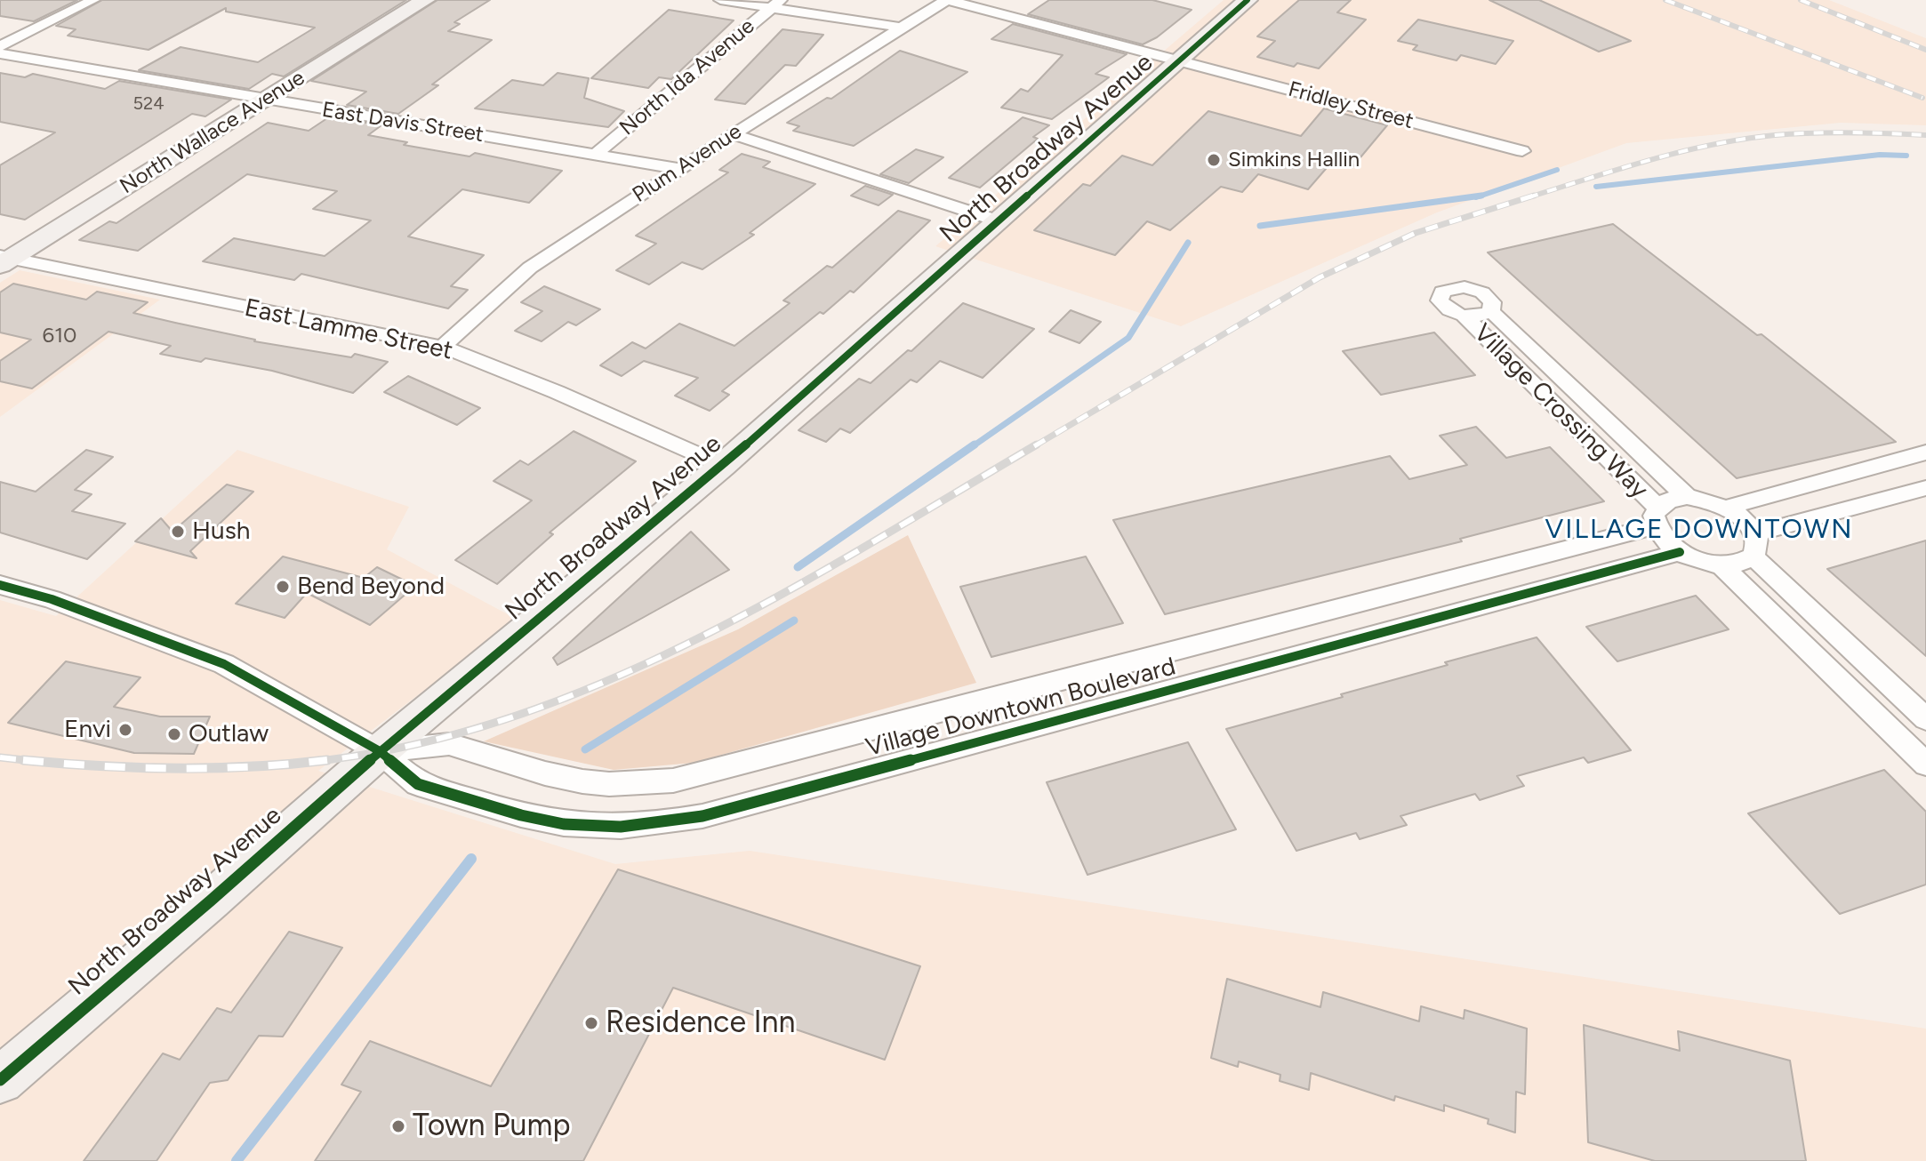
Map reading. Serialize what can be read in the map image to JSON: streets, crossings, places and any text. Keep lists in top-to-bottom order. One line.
{"streets":{"street":["North Ida Avenue","Fridley Street","East Davis Street","North Wallace Avenue","North Broadway Avenue","Plum Avenue","East Lamme Street","Village Crossing Way","Village Downtown Boulevard"]},"crossings":[["North Ida Avenue","East Davis Street"],["Fridley Street","North Broadway Avenue"],["Fridley Street","Plum Avenue"],["East Davis Street","North Wallace Avenue"],["East Davis Street","Plum Avenue"],["North Wallace Avenue","East Lamme Street"],["North Broadway Avenue","East Lamme Street"],["North Broadway Avenue","Village Downtown Boulevard"],["Plum Avenue","East Lamme Street"],["Village Crossing Way","Village Downtown Boulevard"]],"districts":["VILLAGE DOWNTOWN"],"places":["Simkins Hallin","Hush","Bend Beyond","Envi","Outlaw","Residence Inn","Town Pump"],"house_numbers":["524","610"]}
